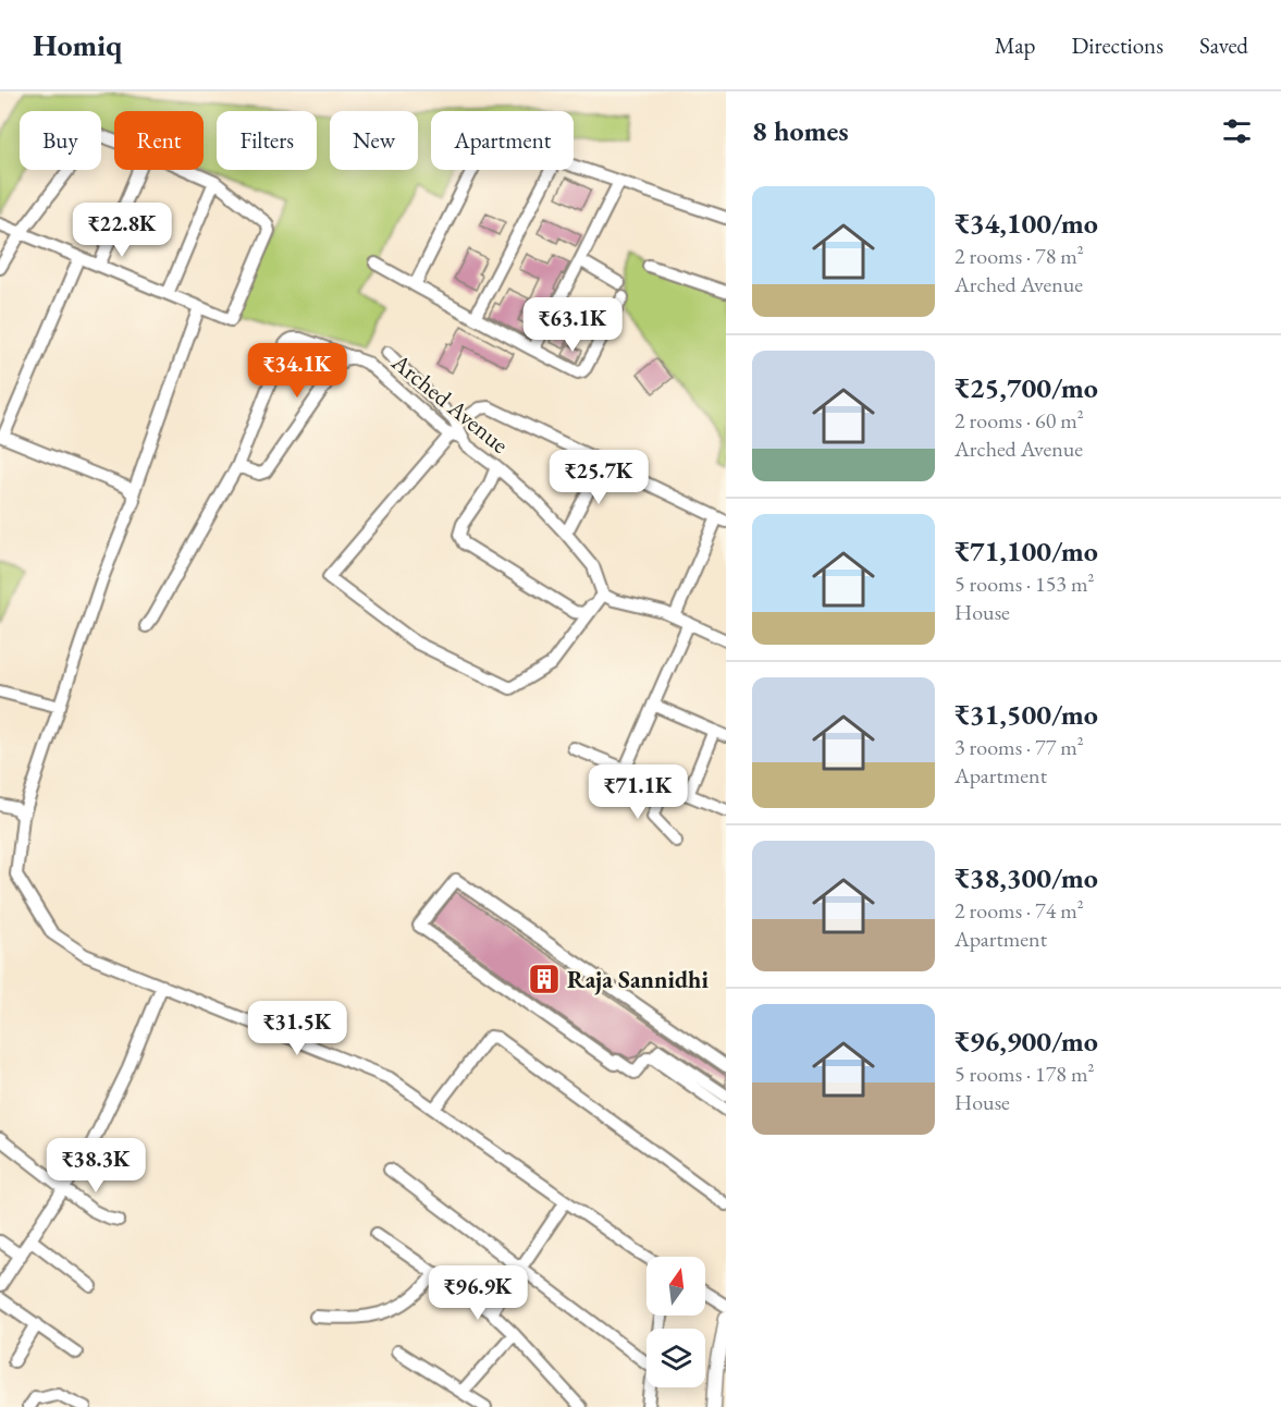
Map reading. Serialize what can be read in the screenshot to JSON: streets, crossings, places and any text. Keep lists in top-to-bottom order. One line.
{"streets":{"street":["Arched Avenue"]},"places":{"building":["Raja Sannidhi"]},"north":"top","page":{"header":"Homiq","nav":["Map","Directions","Saved"],"heading":"8 homes","chip":["Buy","Rent","Filters","New","Apartment"],"list":[{"name":"₹34,100/mo","note":"2 rooms · 78 m² · Arched Avenue"},{"name":"₹25,700/mo","note":"2 rooms · 60 m² · Arched Avenue"},{"name":"₹71,100/mo","note":"5 rooms · 153 m² · House"},{"name":"₹31,500/mo","note":"3 rooms · 77 m² · Apartment"},{"name":"₹38,300/mo","note":"2 rooms · 74 m² · Apartment"},{"name":"₹96,900/mo","note":"5 rooms · 178 m² · House"}],"price":["₹22.8K","₹63.1K","₹34.1K","₹25.7K","₹71.1K","₹31.5K","₹38.3K","₹96.9K"]}}
